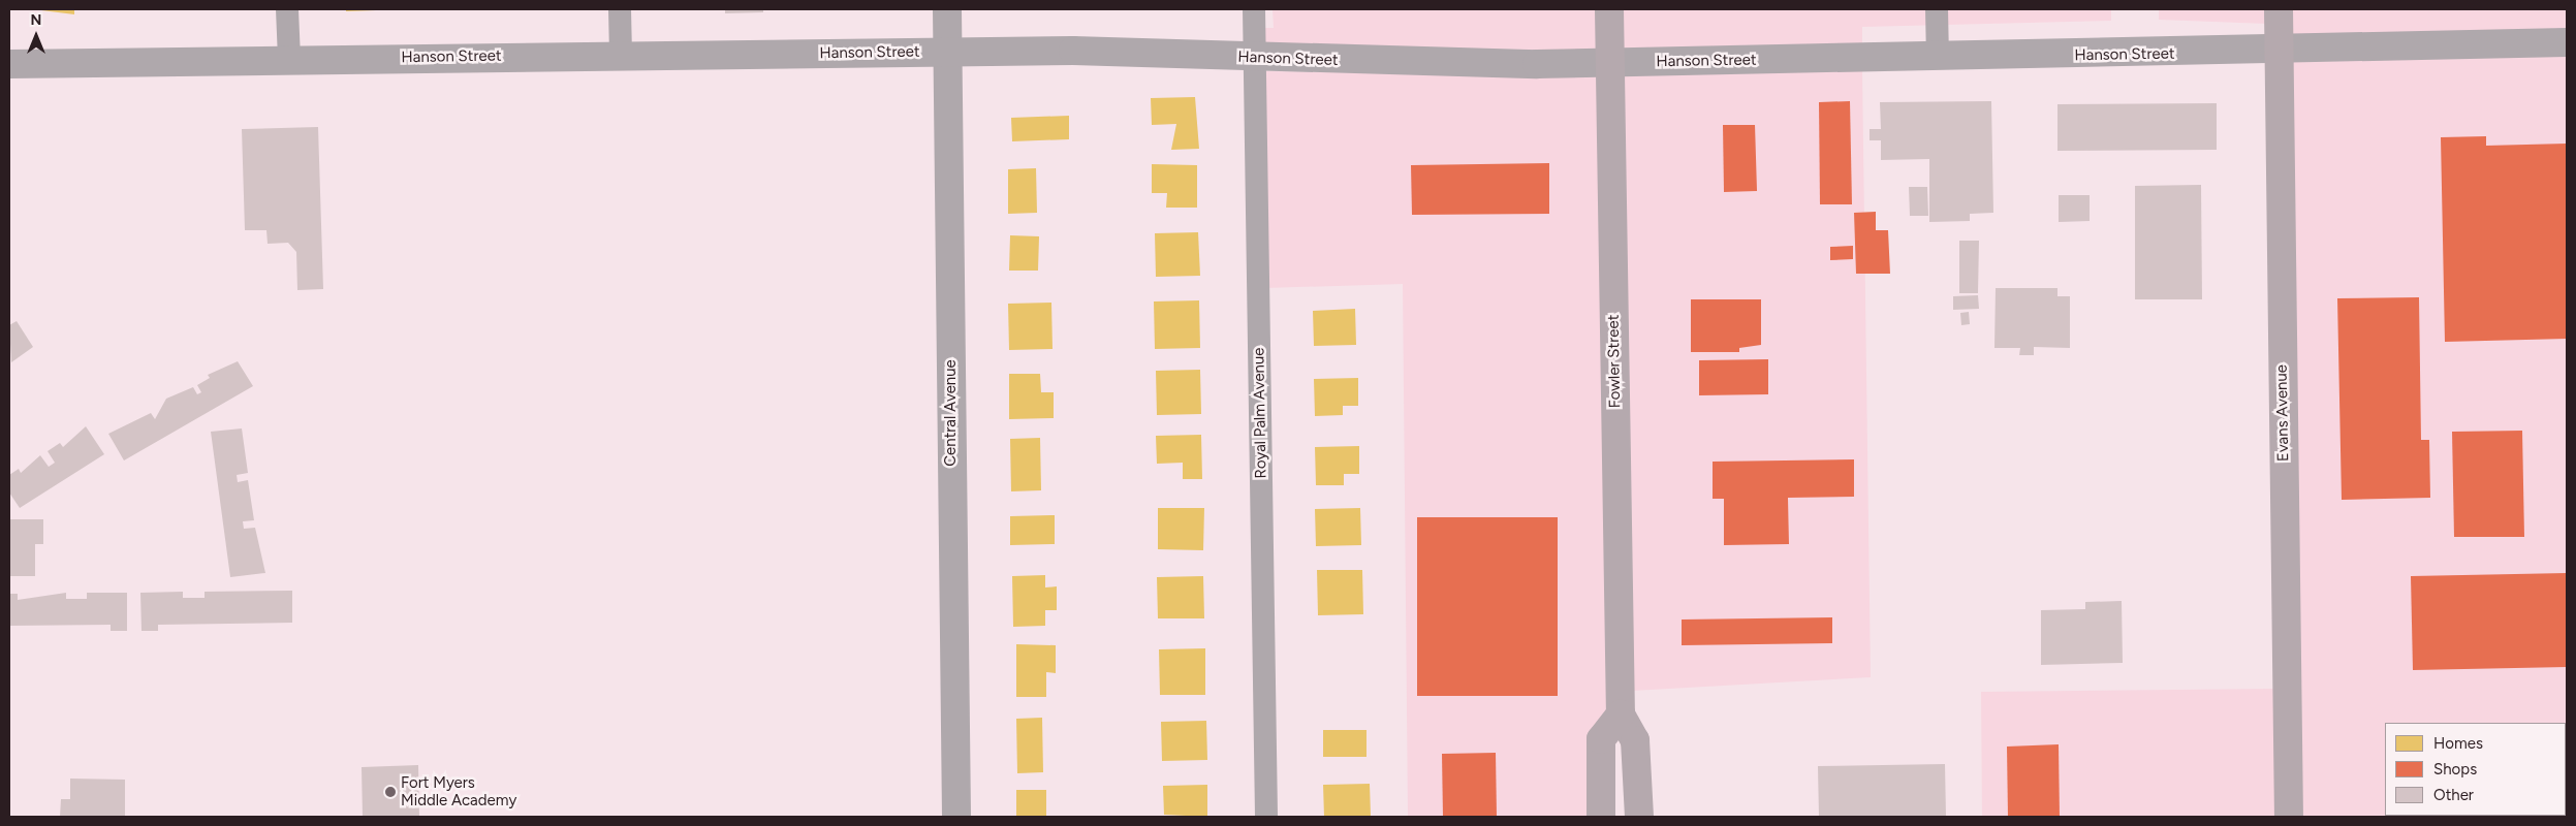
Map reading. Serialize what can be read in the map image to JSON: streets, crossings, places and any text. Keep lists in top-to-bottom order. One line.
{"streets":{"main road":["Fowler Street","Evans Avenue"],"street":["Hanson Street","Central Avenue","Royal Palm Avenue"]},"crossings":[["Hanson Street","Fowler Street"],["Hanson Street","Central Avenue"],["Hanson Street","Royal Palm Avenue"],["Hanson Street","Evans Avenue"]],"places":["Fort Myers Middle Academy"],"legend":["Homes","Shops","Other"],"north":"top"}
